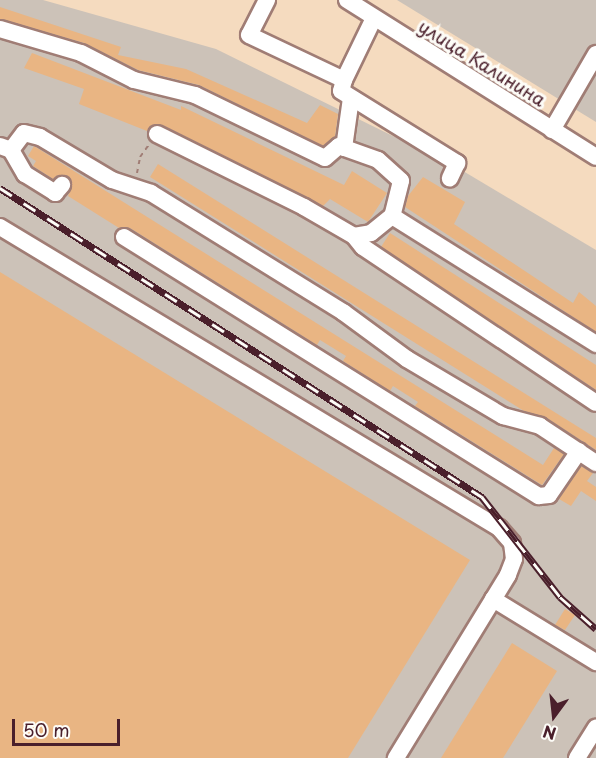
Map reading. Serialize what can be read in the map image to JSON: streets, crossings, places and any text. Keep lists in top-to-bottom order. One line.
{"streets":{"street":["улица Калинина"]},"scale_bar":"50 m","north":"bottom"}
